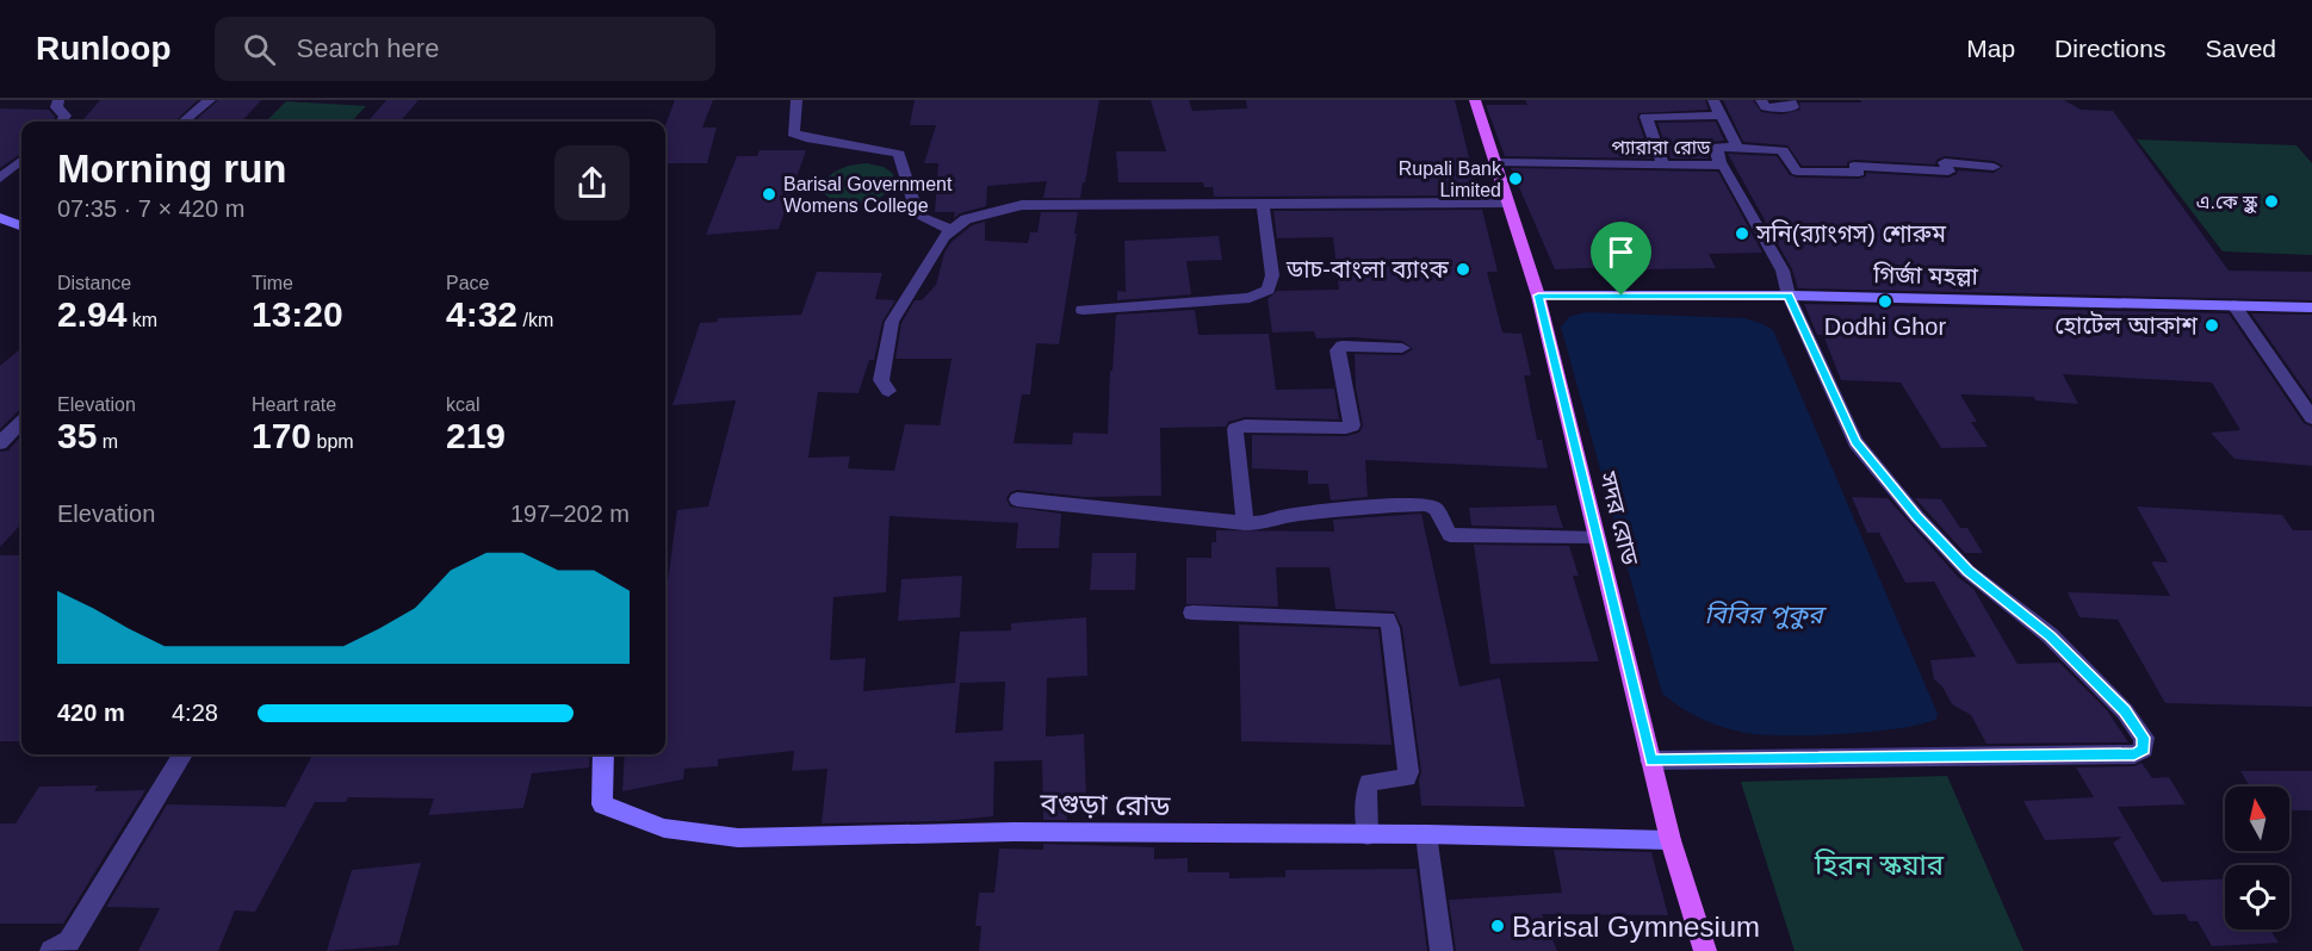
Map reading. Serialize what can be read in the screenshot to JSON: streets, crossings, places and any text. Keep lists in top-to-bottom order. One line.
{"streets":{"main road":["গির্জা মহল্লা","সদর রোড","বগুড়া রোড"],"street":["প্যারারা রোড"]},"crossings":[["প্যারারা রোড","গির্জা মহল্লা"],["প্যারারা রোড","সদর রোড"],["গির্জা মহল্লা","সদর রোড"],["সদর রোড","বগুড়া রোড"]],"water":["বিবির পুকুর"],"parks":["হিরন স্কয়ার"],"places":["Rupali Bank Limited","Barisal Government Womens College","এ.কে স্কুল","সনি(র‌্যাংগস) শোরুম","ডাচ-বাংলা ব্যাংক","Dodhi Ghor","হোটেল আকাশ","Barisal Gymnesium"],"north":"top","page":{"header":"Runloop","search":"Search here","nav":["Map","Directions","Saved"],"heading":["Morning run","07:35 · 7 × 420 m"],"stats":[["Distance","2.94 km"],["Time","13:20"],["Pace","4:32 /km"],["Elevation","35 m"],["Heart rate","170 bpm"],["kcal","219"]],"chart":["Elevation","197–202 m"],"list":[{"name":"420 m","note":"4:28"}]}}
